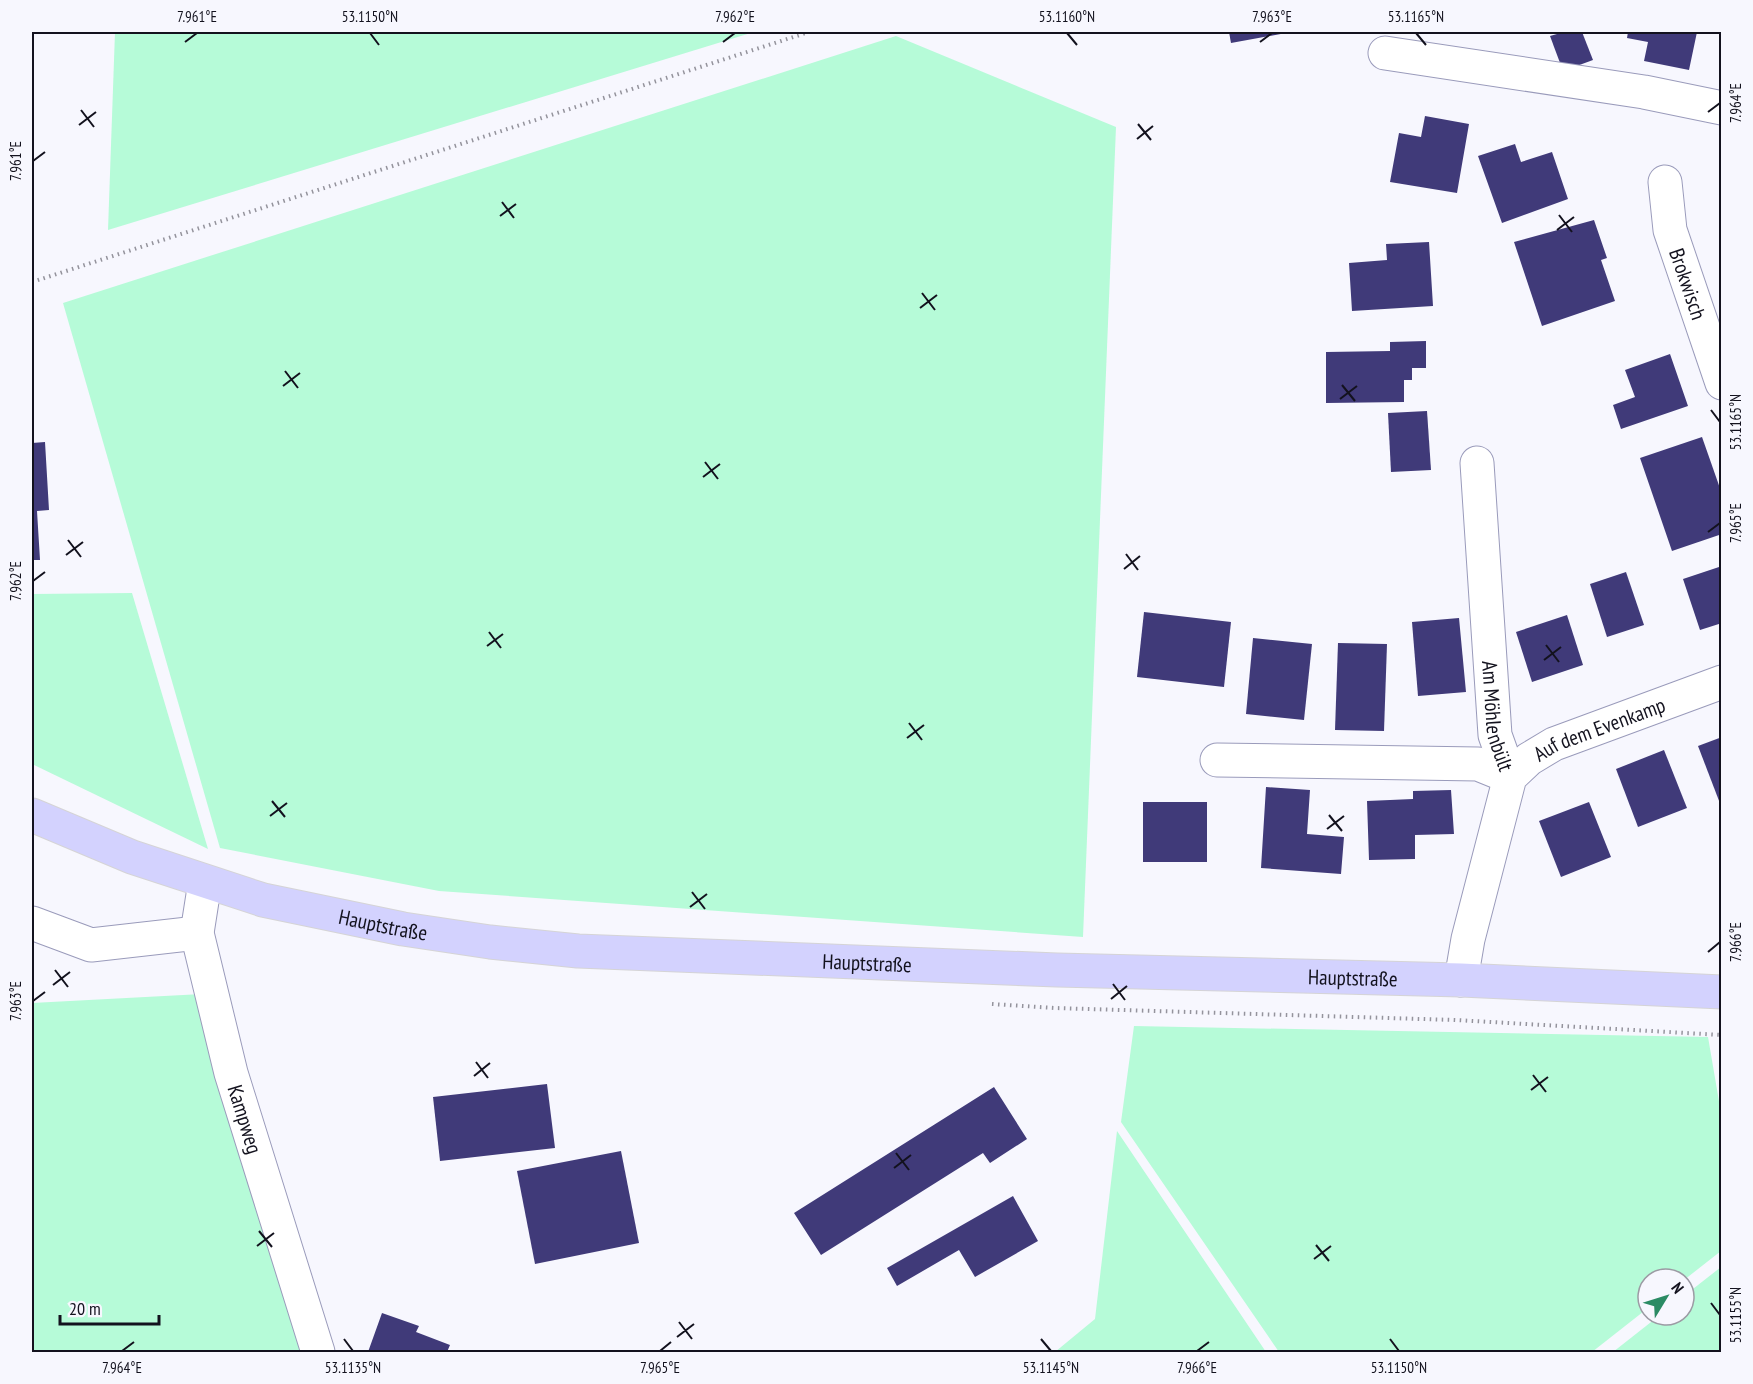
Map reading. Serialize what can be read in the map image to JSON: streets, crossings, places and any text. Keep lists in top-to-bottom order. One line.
{"streets":{"main road":["Hauptstraße"],"street":["Brokwisch","Am Möhlenbült","Auf dem Evenkamp","Kampweg"]},"crossings":[["Am Möhlenbült","Auf dem Evenkamp"],["Auf dem Evenkamp","Hauptstraße"],["Hauptstraße","Kampweg"]],"scale_bar":"20 m","north":"top right","coordinates":["7.961°E","53.1150°N","7.962°E","53.1160°N","7.963°E","53.1165°N","7.964°E","7.965°E","7.966°E","53.1155°N","53.1135°N","53.1145°N"]}
